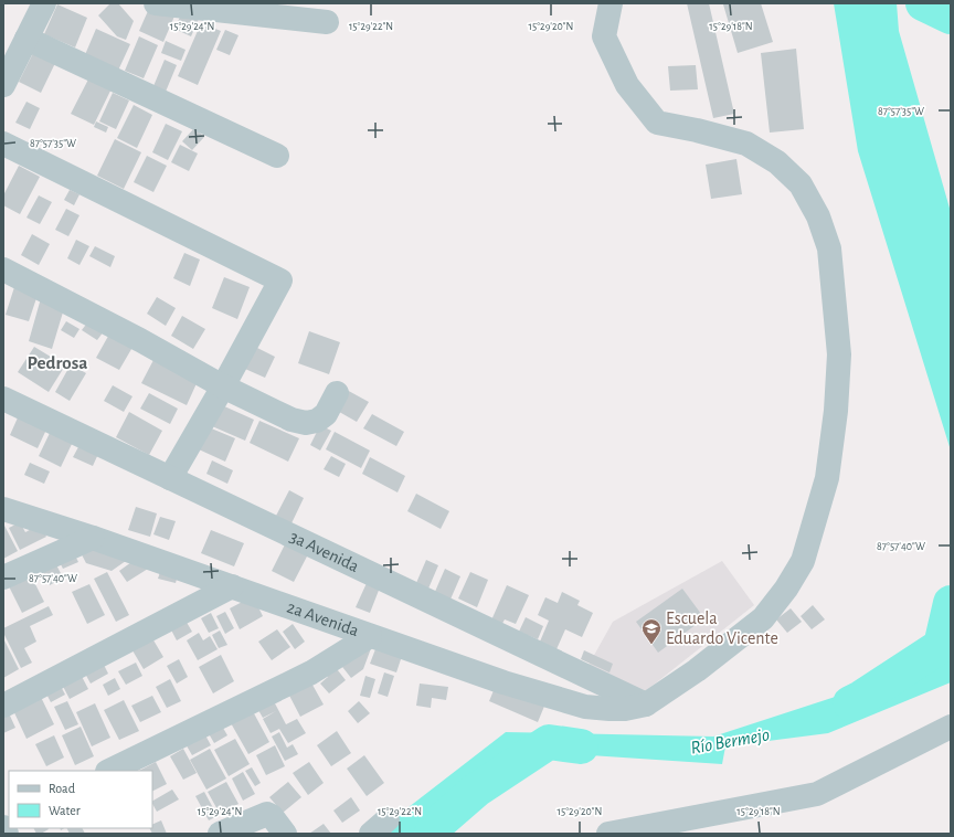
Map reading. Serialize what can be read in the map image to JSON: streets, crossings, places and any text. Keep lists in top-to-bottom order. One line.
{"streets":{"street":["3a Avenida","2a Avenida"]},"crossings":[["3a Avenida","2a Avenida"]],"districts":["Pedrosa"],"water":["Río Bermejo"],"places":{"school or university":["Escuela Eduardo Vicente"]},"legend":["Road","Water"],"coordinates":["15°29'24\"N","15°29'22\"N","15°29'20\"N","15°29'18\"N","87°57'35\"W","87°57'40\"W"]}
